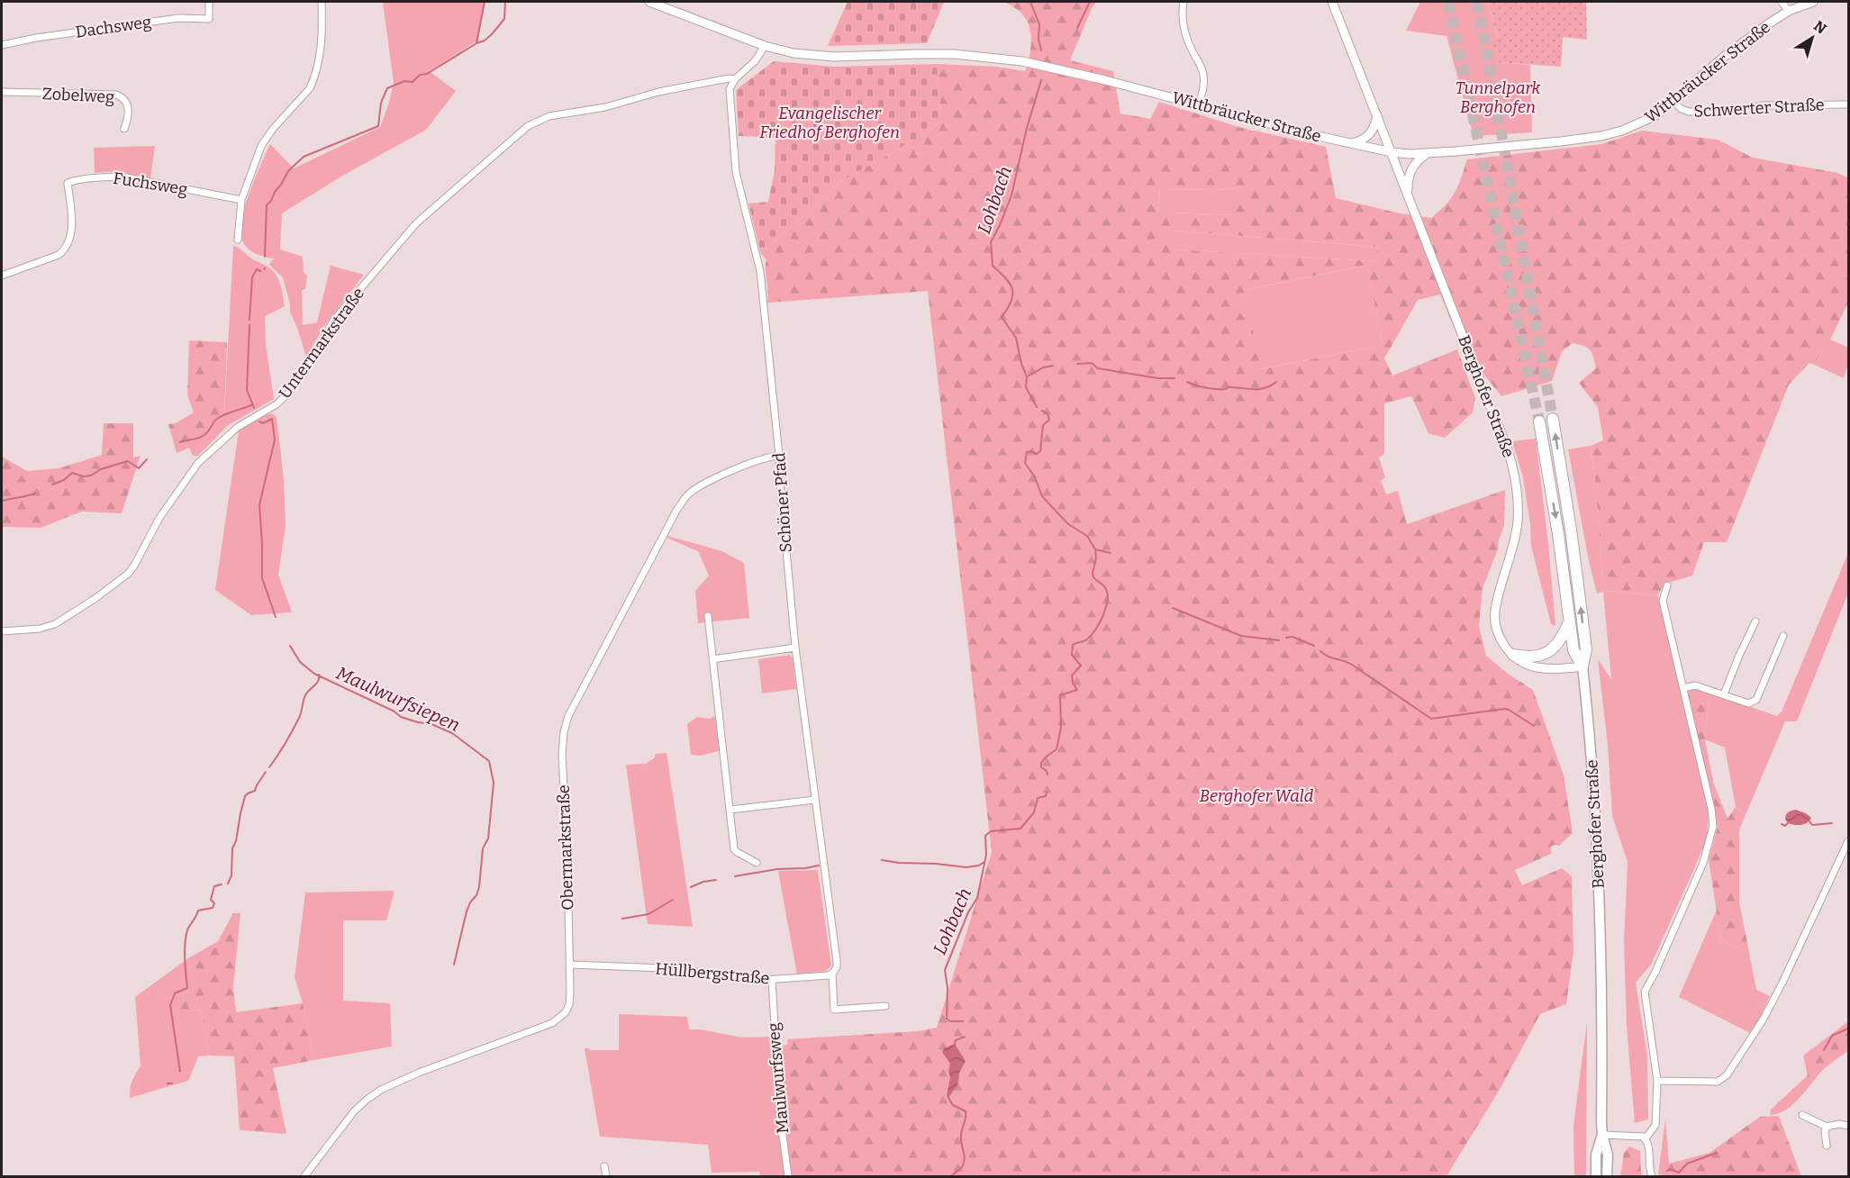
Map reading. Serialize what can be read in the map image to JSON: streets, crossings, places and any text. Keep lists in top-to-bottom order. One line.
{"streets":{"main road":["Wittbräucker Straße","Berghofer Straße"],"street":["Dachsweg","Zobelweg","Schwerter Straße","Fuchsweg","Untermarkstraße","Schöner Pfad","Obermarkstraße","Hüllbergstraße","Maulwurfsweg"]},"crossings":[["Wittbräucker Straße","Schwerter Straße"],["Wittbräucker Straße","Berghofer Straße"],["Untermarkstraße","Schöner Pfad"],["Schöner Pfad","Obermarkstraße"],["Schöner Pfad","Hüllbergstraße"],["Obermarkstraße","Hüllbergstraße"],["Hüllbergstraße","Maulwurfsweg"]],"water":["Lohbach","Maulwurfsiepen"],"parks":["Tunnelpark Berghofen","Evangelischer Friedhof Berghofen","Berghofer Wald"],"north":"top right"}
